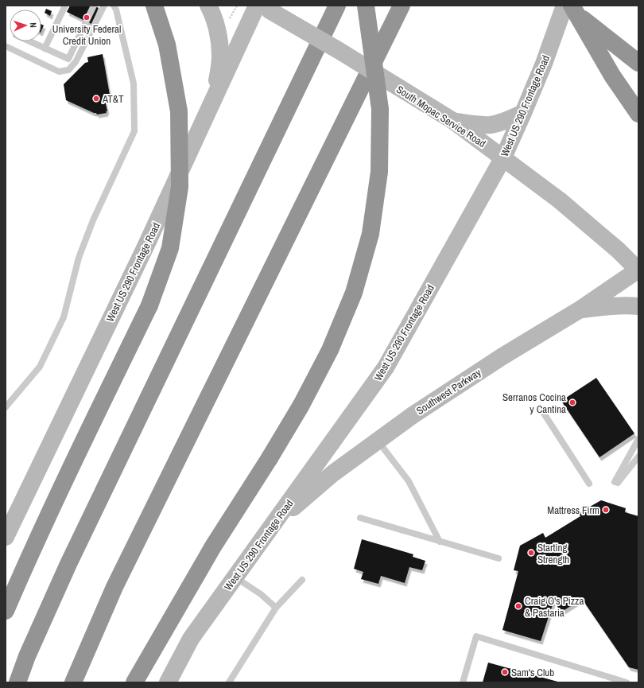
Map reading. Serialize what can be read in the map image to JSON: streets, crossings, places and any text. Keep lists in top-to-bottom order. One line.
{"streets":{"main road":["West US 290 Frontage Road","South Mopac Service Road","Southwest Parkway"]},"crossings":[["West US 290 Frontage Road","South Mopac Service Road"],["West US 290 Frontage Road","Southwest Parkway"],["South Mopac Service Road","Southwest Parkway"]],"places":["University Federal Credit Union","AT&T","Serranos Cocina y Cantina","Mattress Firm","Starting Strength","Craig O's Pizza & Pastaria","Sam's Club"],"north":"right"}
